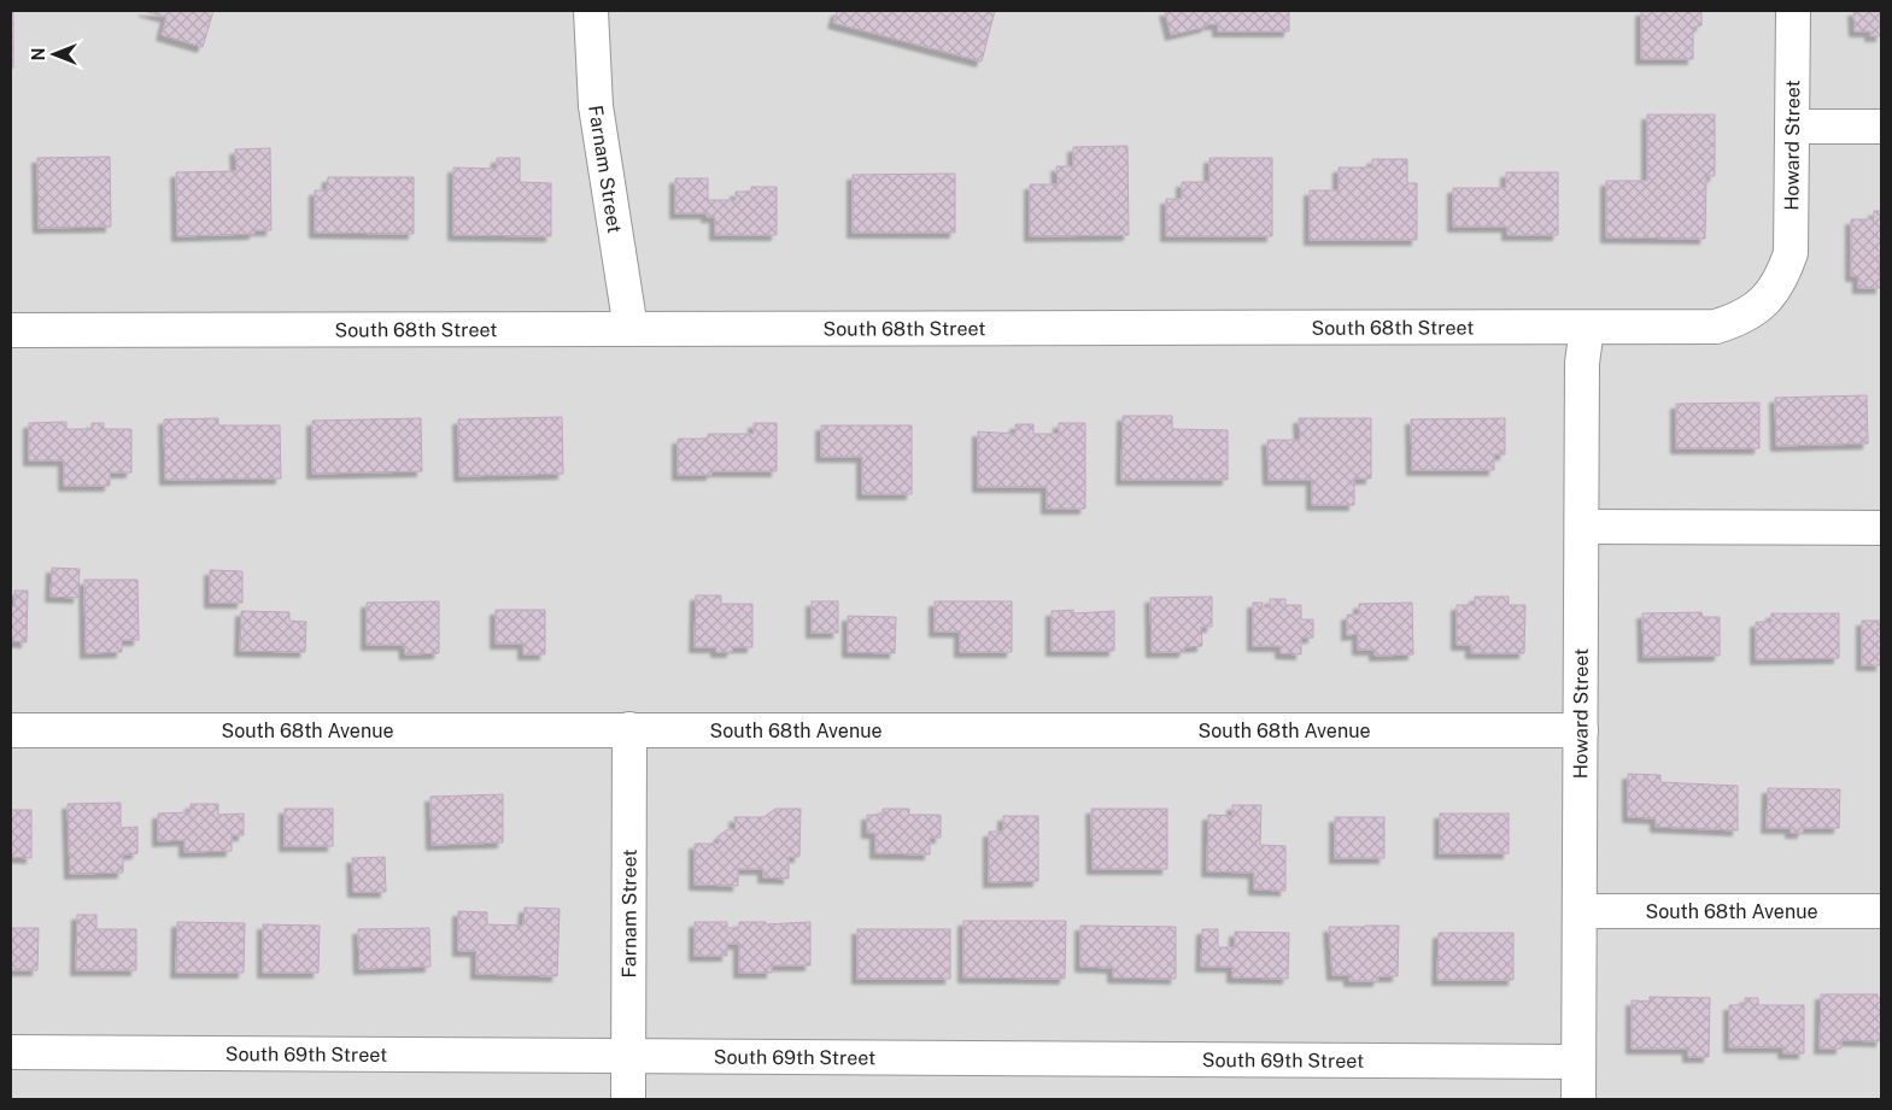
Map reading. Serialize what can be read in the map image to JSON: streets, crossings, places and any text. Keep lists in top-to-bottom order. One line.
{"streets":{"street":["Howard Street","Farnam Street","South 68th Street","South 68th Avenue","South 69th Street"]},"crossings":[["Howard Street","South 68th Street"],["Howard Street","South 68th Avenue"],["Howard Street","South 69th Street"],["Farnam Street","South 68th Street"],["Farnam Street","South 68th Avenue"],["Farnam Street","South 69th Street"]],"north":"left"}
